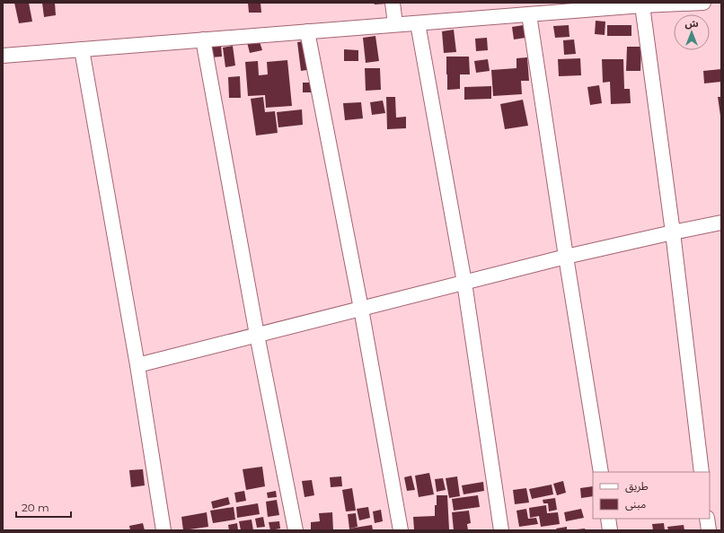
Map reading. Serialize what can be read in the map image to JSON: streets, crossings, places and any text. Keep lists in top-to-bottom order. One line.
{"legend":["طريق","مبنى"],"scale_bar":"20 m","north":"top"}
